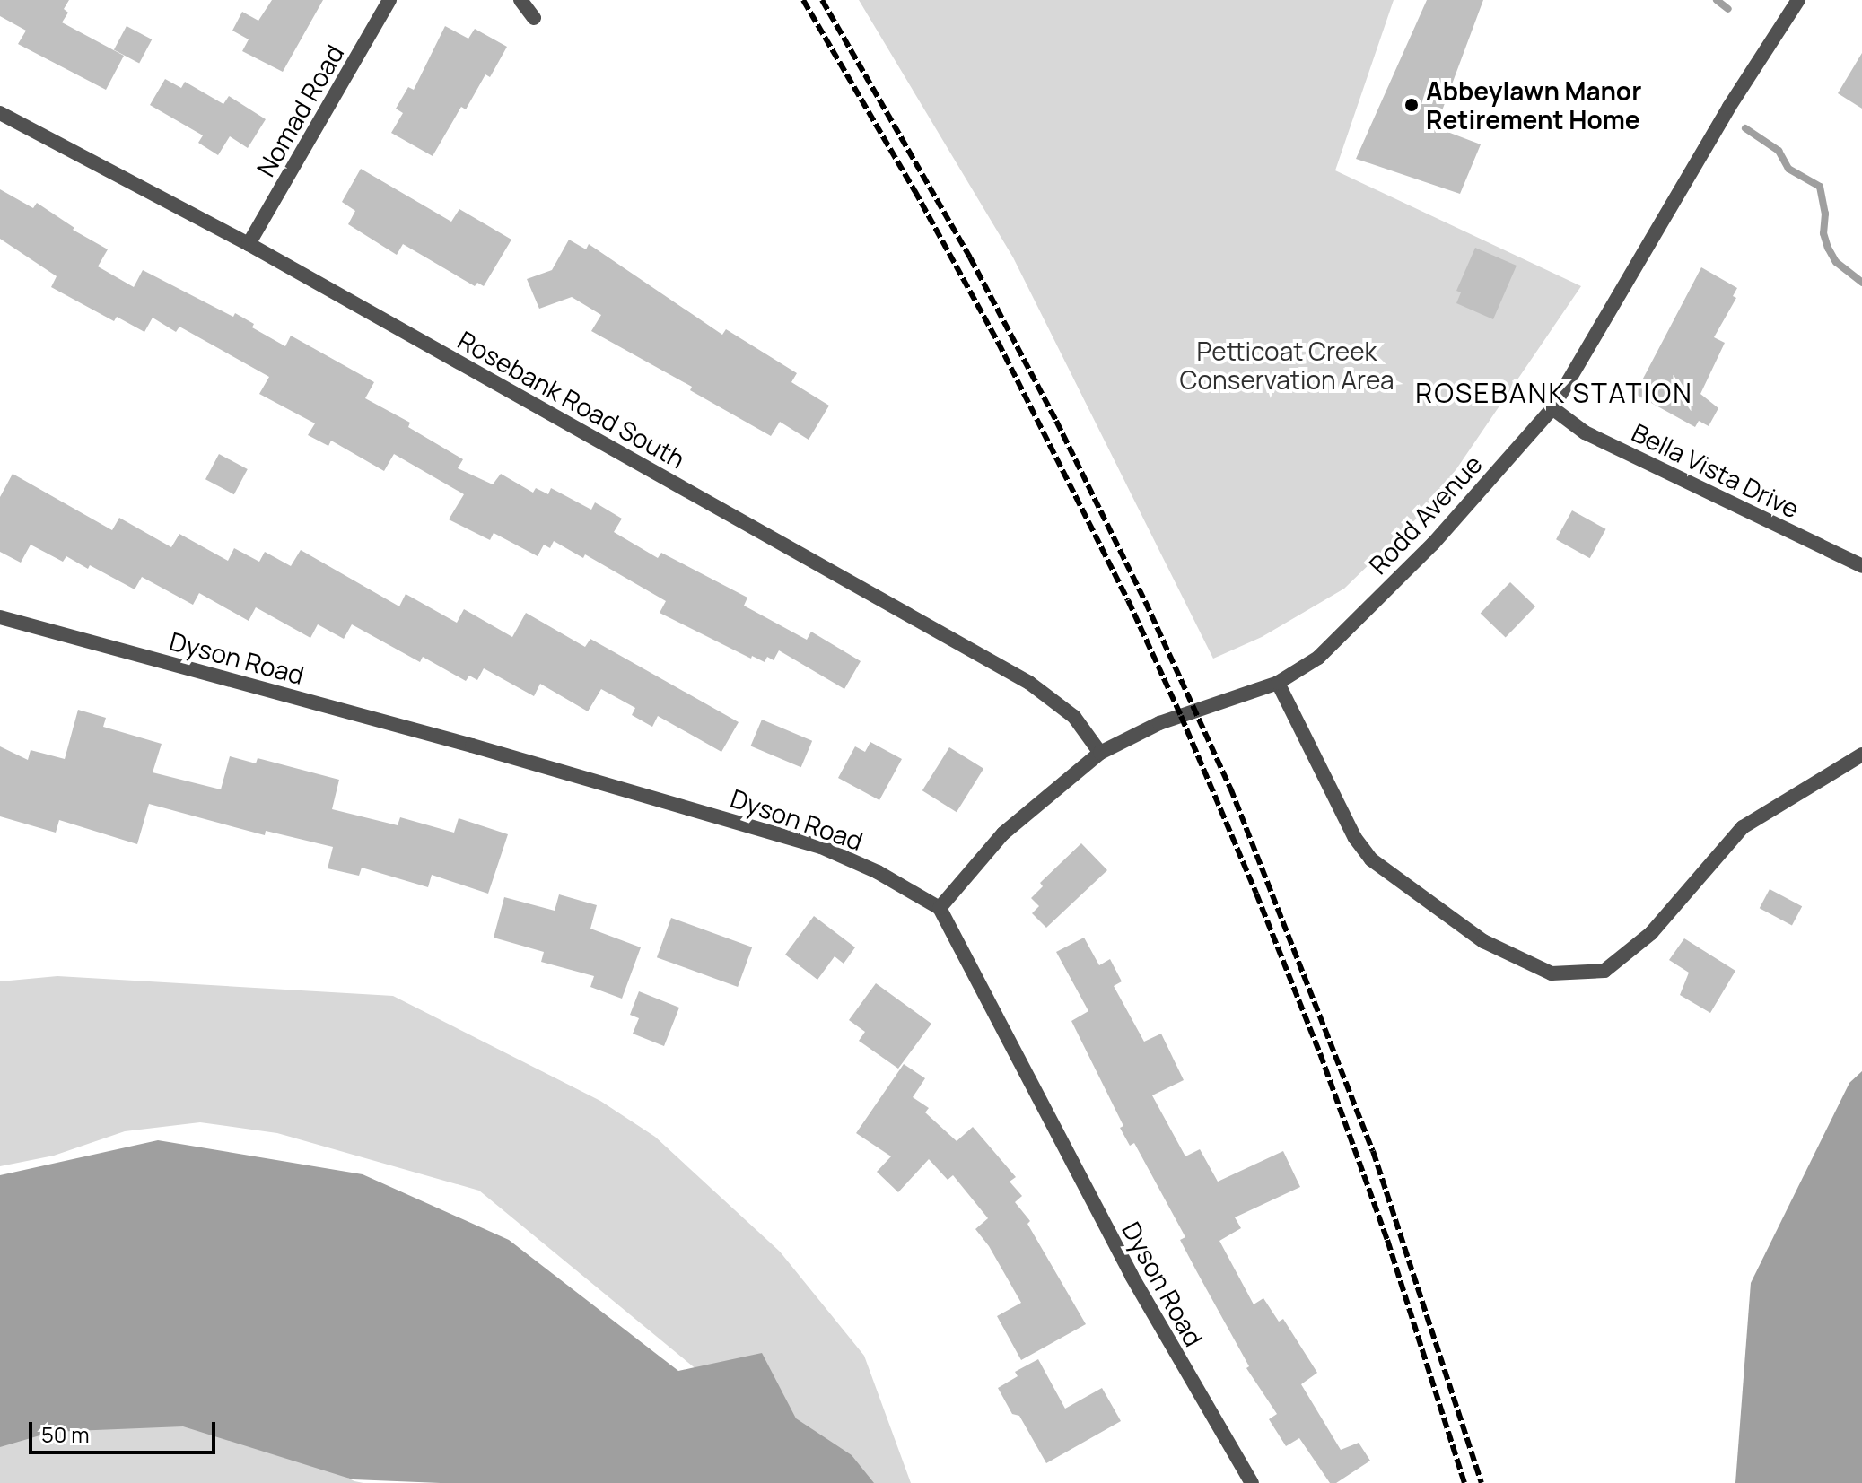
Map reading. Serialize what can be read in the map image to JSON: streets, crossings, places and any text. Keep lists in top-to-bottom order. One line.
{"streets":{"street":["Nomad Road","Rosebank Road South","Bella Vista Drive","Rodd Avenue","Dyson Road"]},"crossings":[["Nomad Road","Rosebank Road South"],["Rosebank Road South","Rodd Avenue"],["Bella Vista Drive","Rodd Avenue"],["Rodd Avenue","Dyson Road"]],"districts":["ROSEBANK STATION"],"parks":["Petticoat Creek Conservation Area"],"places":["Abbeylawn Manor Retirement Home"],"scale_bar":"50 m"}
